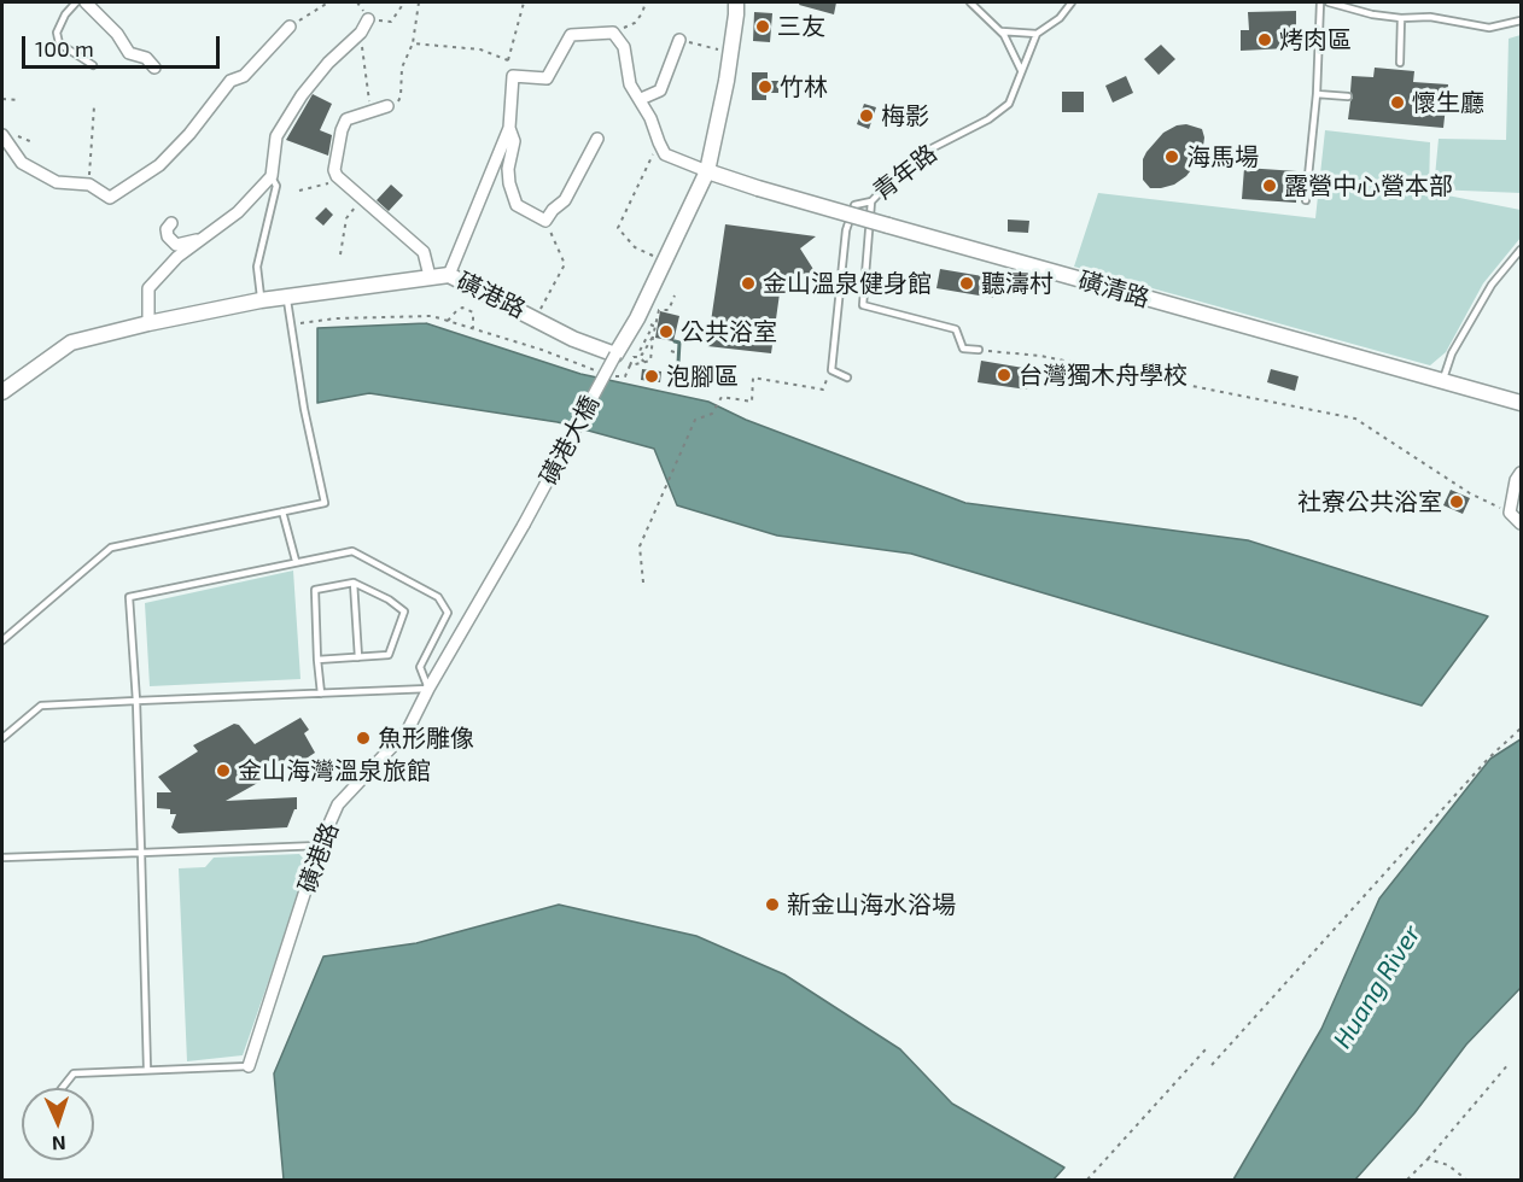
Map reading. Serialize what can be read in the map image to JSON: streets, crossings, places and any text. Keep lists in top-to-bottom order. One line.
{"streets":{"street":["磺清路","磺港路","磺港大橋"],"lane":["青年路"]},"crossings":[["磺港路","磺港大橋"]],"water":["Huang River"],"places":["三友","烤肉區","竹林","懷生廳","梅影","海馬場","露營中心營本部","金山溫泉健身館","聽濤村","公共浴室","台灣獨木舟學校","泡腳區","社寮公共浴室","魚形雕像","金山海灣溫泉旅館","新金山海水浴場"],"scale_bar":"100 m","north":"bottom"}
